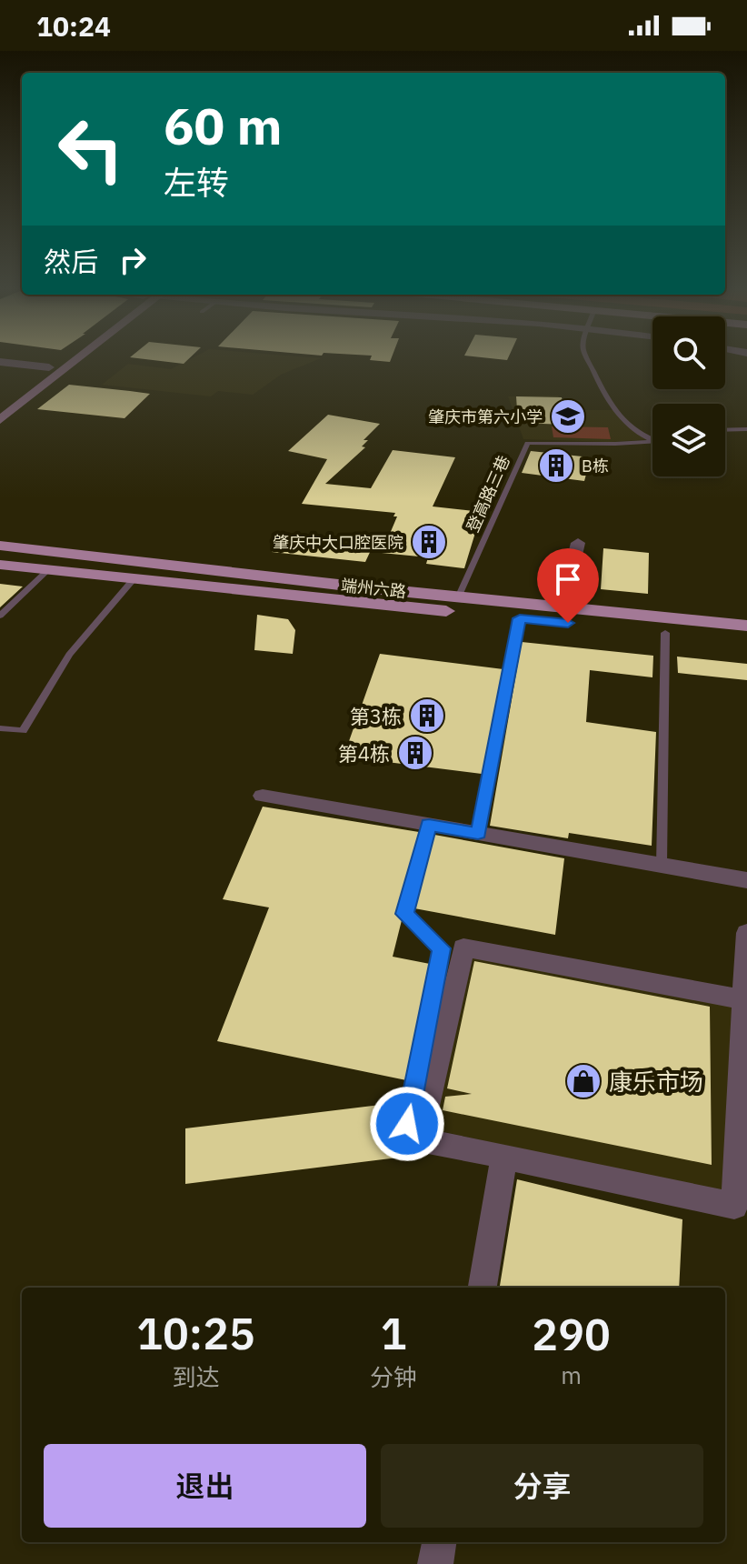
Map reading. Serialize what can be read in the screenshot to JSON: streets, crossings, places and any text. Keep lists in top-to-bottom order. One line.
{"streets":{"main road":["端州六路"],"lane":["登高路三巷"]},"crossings":[["登高路三巷","端州六路"]],"places":{"school or university":["肇庆市第六小学"],"building":["B栋","肇庆中大口腔医院","第3栋","第4栋"],"shop":["康乐市场"]},"page":{"status":"10:24","turn":["60 m","左转"],"then":"然后","eta":["10:25","到达","1","分钟","290","m"],"buttons":["退出","分享"]}}
